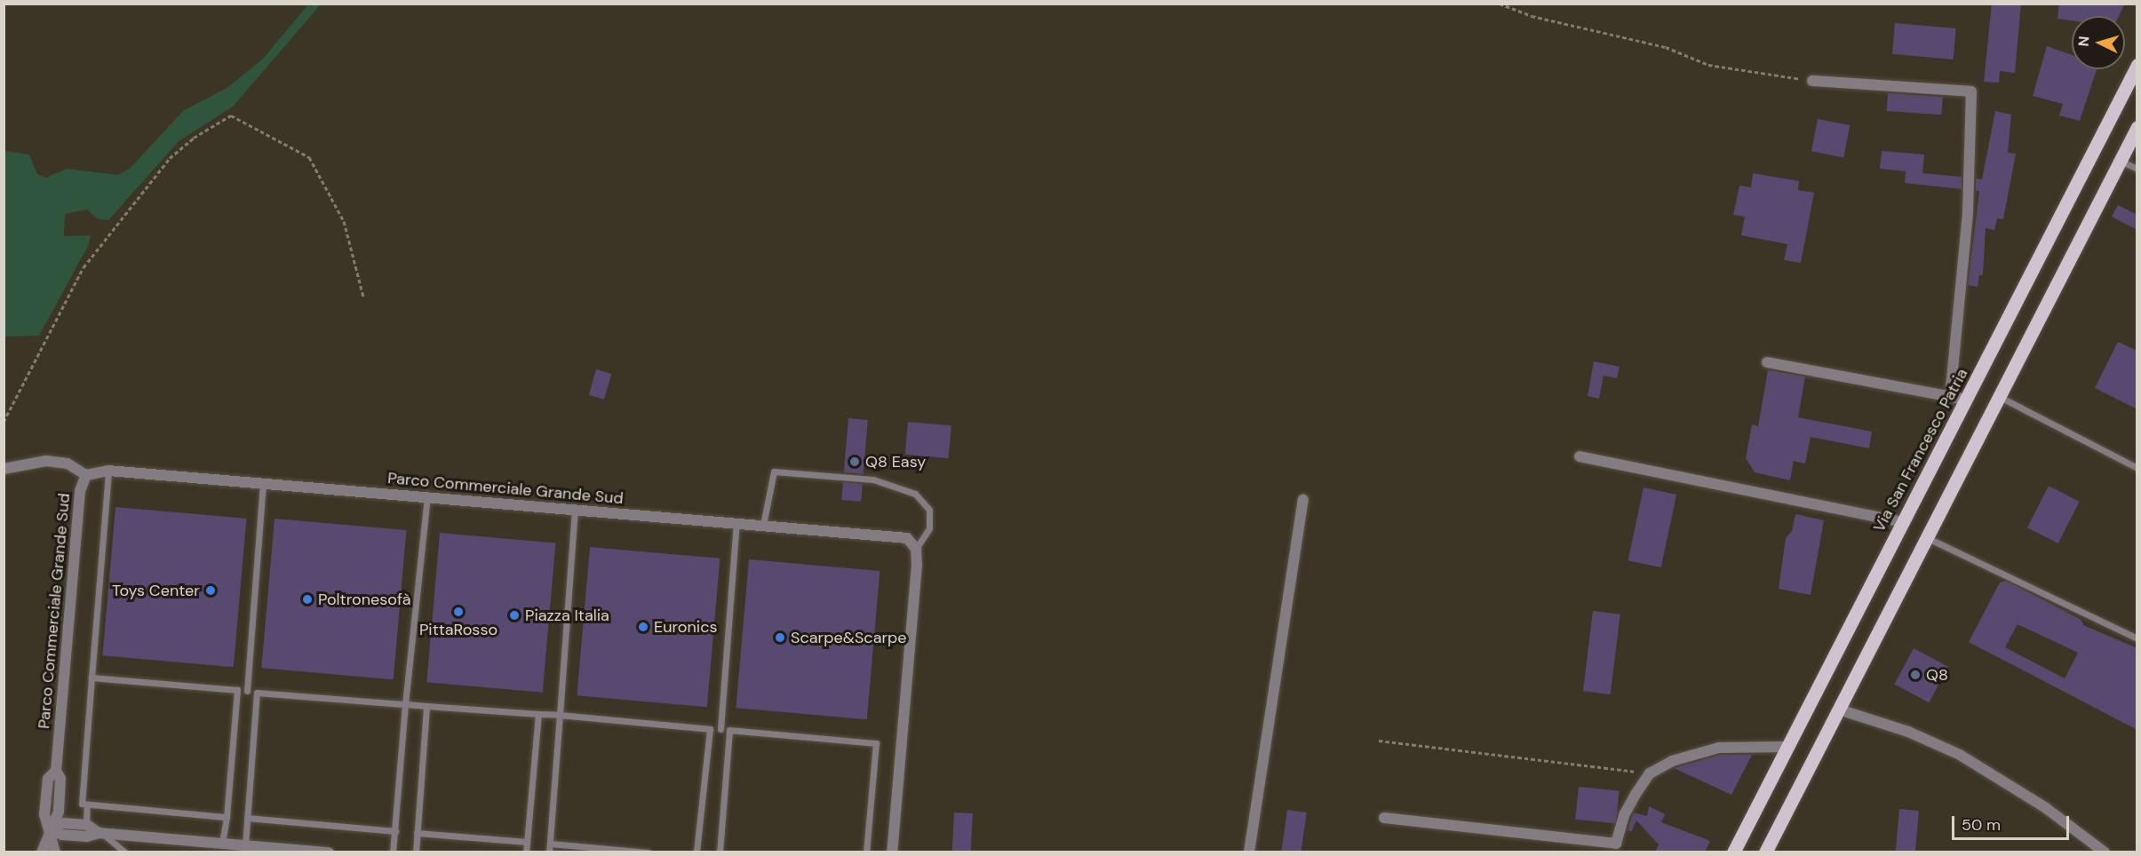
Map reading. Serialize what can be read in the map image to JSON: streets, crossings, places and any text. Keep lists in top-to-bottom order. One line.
{"streets":{"main road":["Via San Francesco Patria"],"street":["Parco Commerciale Grande Sud"]},"places":["Q8 Easy","Toys Center","Poltronesofà","PittaRosso","Piazza Italia","Euronics","Scarpe&Scarpe","Q8"],"scale_bar":"50 m","north":"left"}
